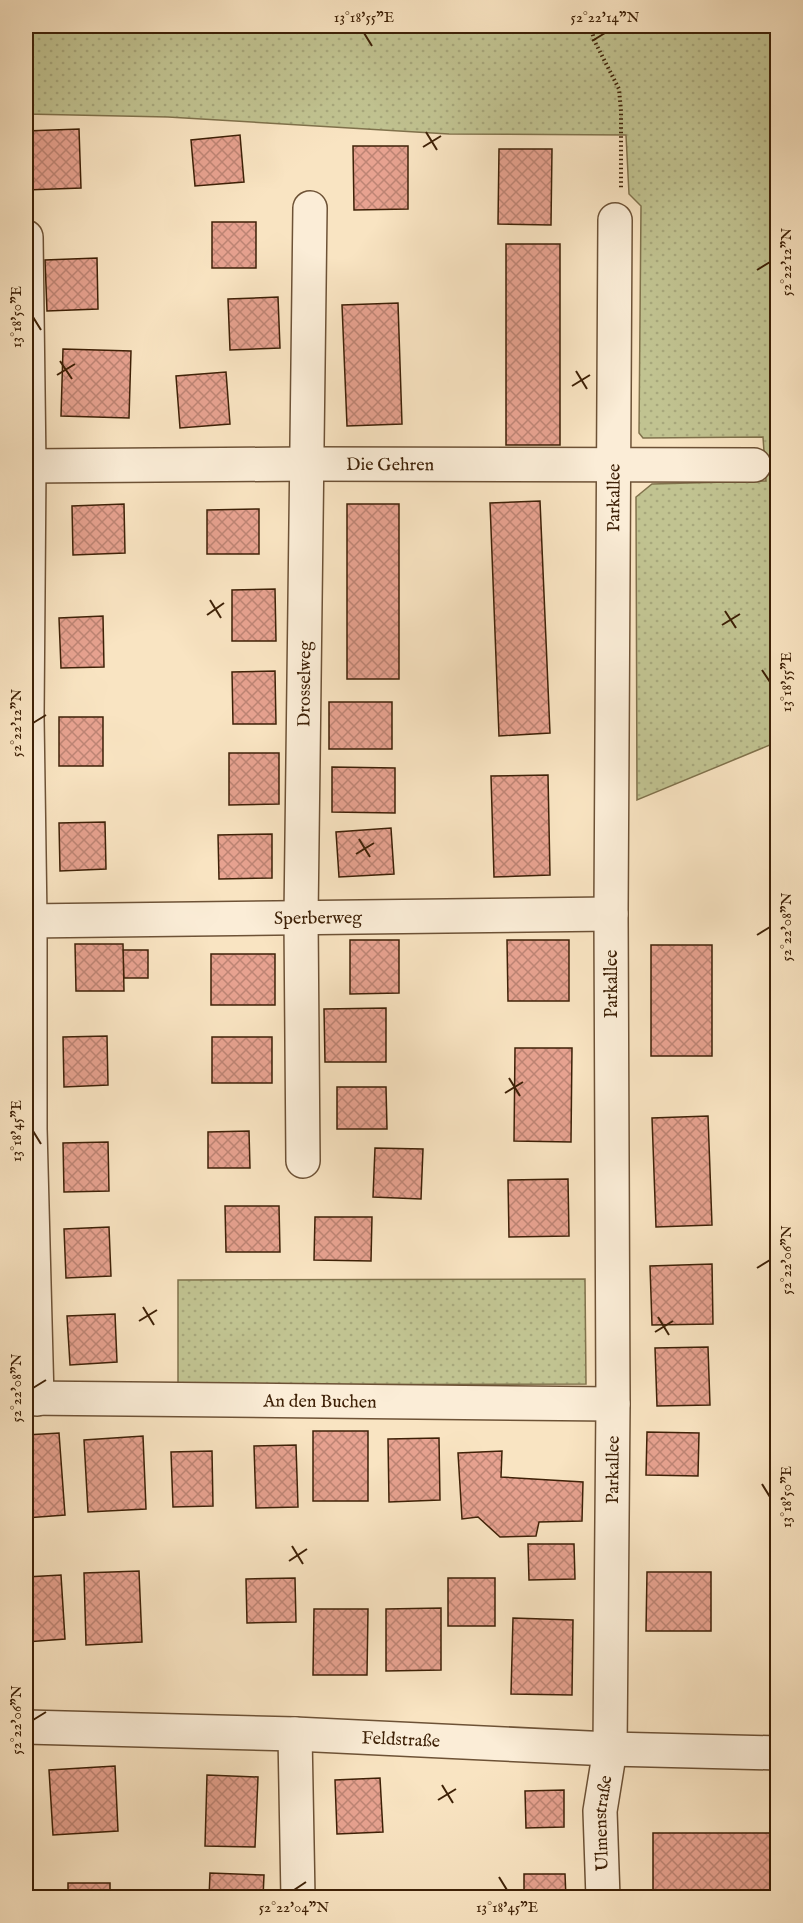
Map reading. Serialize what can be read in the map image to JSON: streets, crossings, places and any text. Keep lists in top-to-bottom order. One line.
{"streets":{"street":["Die Gehren","Parkallee","Drosselweg","Sperberweg","An den Buchen","Feldstraße","Ulmenstraße"]},"crossings":[["Die Gehren","Parkallee"],["Die Gehren","Drosselweg"],["Parkallee","Sperberweg"],["Parkallee","An den Buchen"],["Parkallee","Feldstraße"],["Parkallee","Ulmenstraße"],["Drosselweg","Sperberweg"],["Feldstraße","Ulmenstraße"]],"coordinates":["13°18'55\"E","52°22'14\"N","52°22'12\"N","13°18'50\"E","52°22'08\"N","13°18'45\"E","52°22'06\"N","52°22'04\"N"]}
